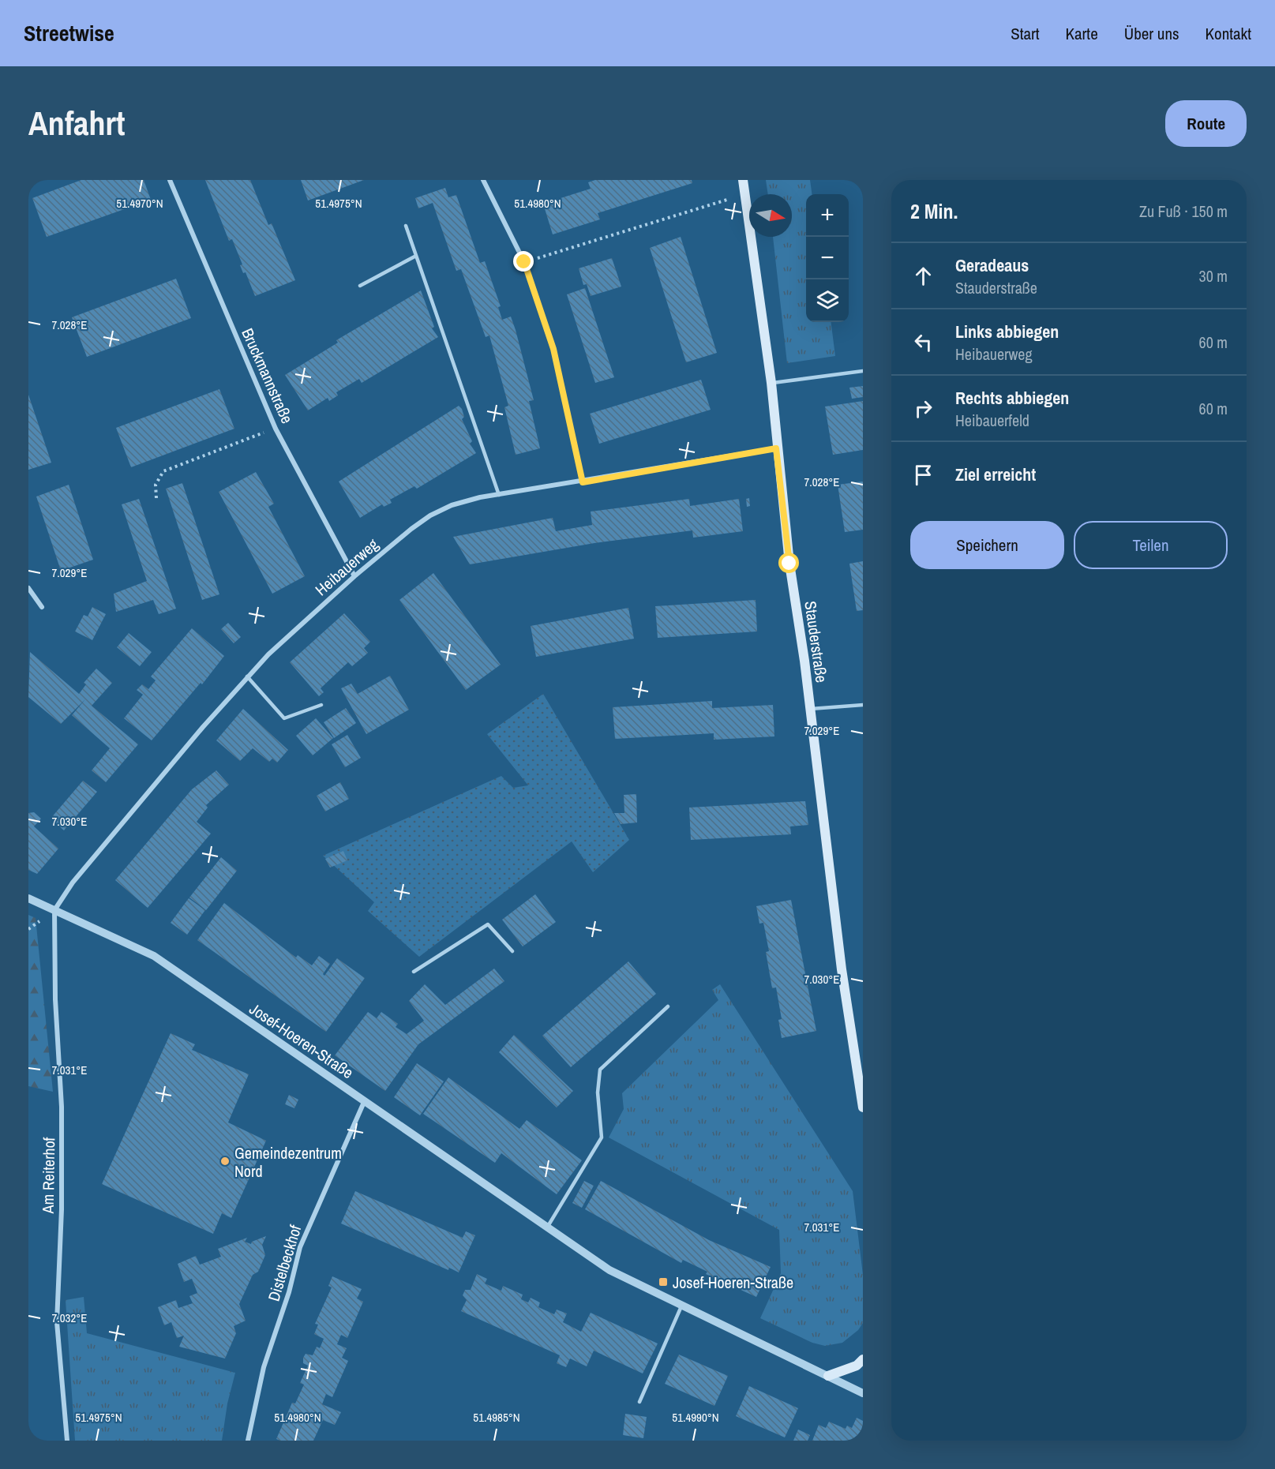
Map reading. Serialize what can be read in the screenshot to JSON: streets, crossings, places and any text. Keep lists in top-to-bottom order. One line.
{"streets":{"main road":["Stauderstraße"],"street":["Bruckmannstraße","Heibauerweg","Josef-Hoeren-Straße","Am Reiterhof","Distelbeckhof"]},"crossings":[["Bruckmannstraße","Heibauerweg"],["Heibauerweg","Stauderstraße"],["Heibauerweg","Josef-Hoeren-Straße"],["Heibauerweg","Am Reiterhof"],["Josef-Hoeren-Straße","Am Reiterhof"],["Josef-Hoeren-Straße","Distelbeckhof"]],"places":{"other":["Gemeindezentrum Nord"],"transit":["Josef-Hoeren-Straße"]},"north":"right","page":{"header":"Streetwise","nav":["Start","Karte","Über uns","Kontakt"],"buttons":["Route",["Speichern","Teilen"]],"title":"Anfahrt","heading":["2 Min.","Zu Fuß · 150 m"],"map_buttons":["+","−"],"list":[["Geradeaus","Stauderstraße","30 m"],["Links abbiegen","Heibauerweg","60 m"],["Rechts abbiegen","Heibauerfeld","60 m"],"Ziel erreicht"]},"coordinates":["51.4970°N","51.4975°N","51.4980°N","7.028°E","7.029°E","7.030°E","7.031°E","7.032°E","51.4985°N","51.4990°N"]}
